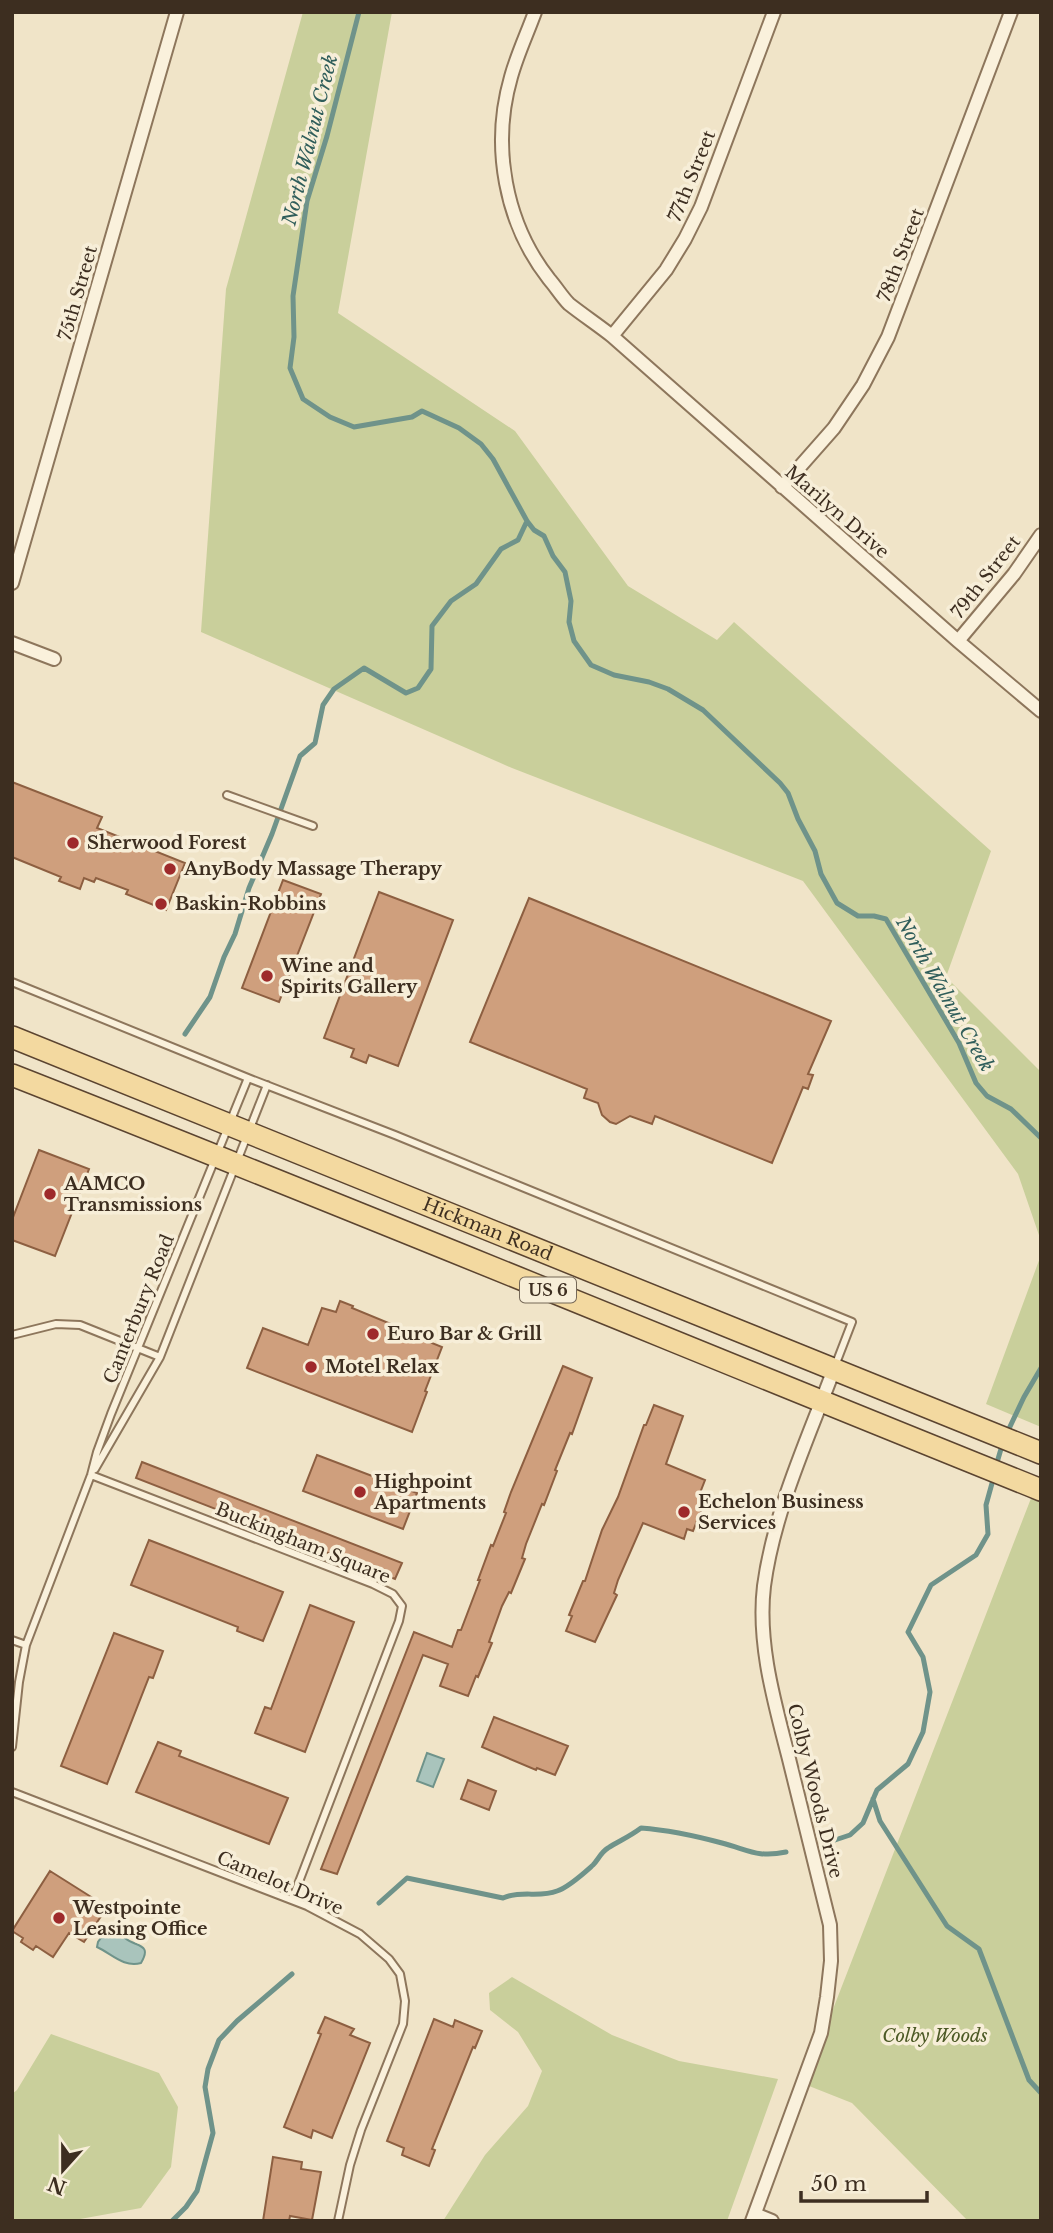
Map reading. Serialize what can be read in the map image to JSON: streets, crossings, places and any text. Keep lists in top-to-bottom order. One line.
{"streets":{"main road":["Hickman Road","US 6"],"street":["77th Street","78th Street","75th Street","Marilyn Drive","79th Street","Colby Woods Drive"],"lane":["Canterbury Road","Buckingham Square","Camelot Drive"]},"crossings":[["77th Street","Marilyn Drive"],["78th Street","Marilyn Drive"],["Marilyn Drive","79th Street"],["Hickman Road","Canterbury Road"],["Hickman Road","Colby Woods Drive"],["Canterbury Road","Buckingham Square"],["Buckingham Square","Camelot Drive"]],"water":["North Walnut Creek"],"parks":["Colby Woods"],"places":["Sherwood Forest","AnyBody Massage Therapy","Baskin-Robbins","Wine and Spirits Gallery","AAMCO Transmissions","Euro Bar & Grill","Motel Relax","Highpoint Apartments","Echelon Business Services","Westpointe Leasing Office"],"scale_bar":"50 m","north":"bottom"}
